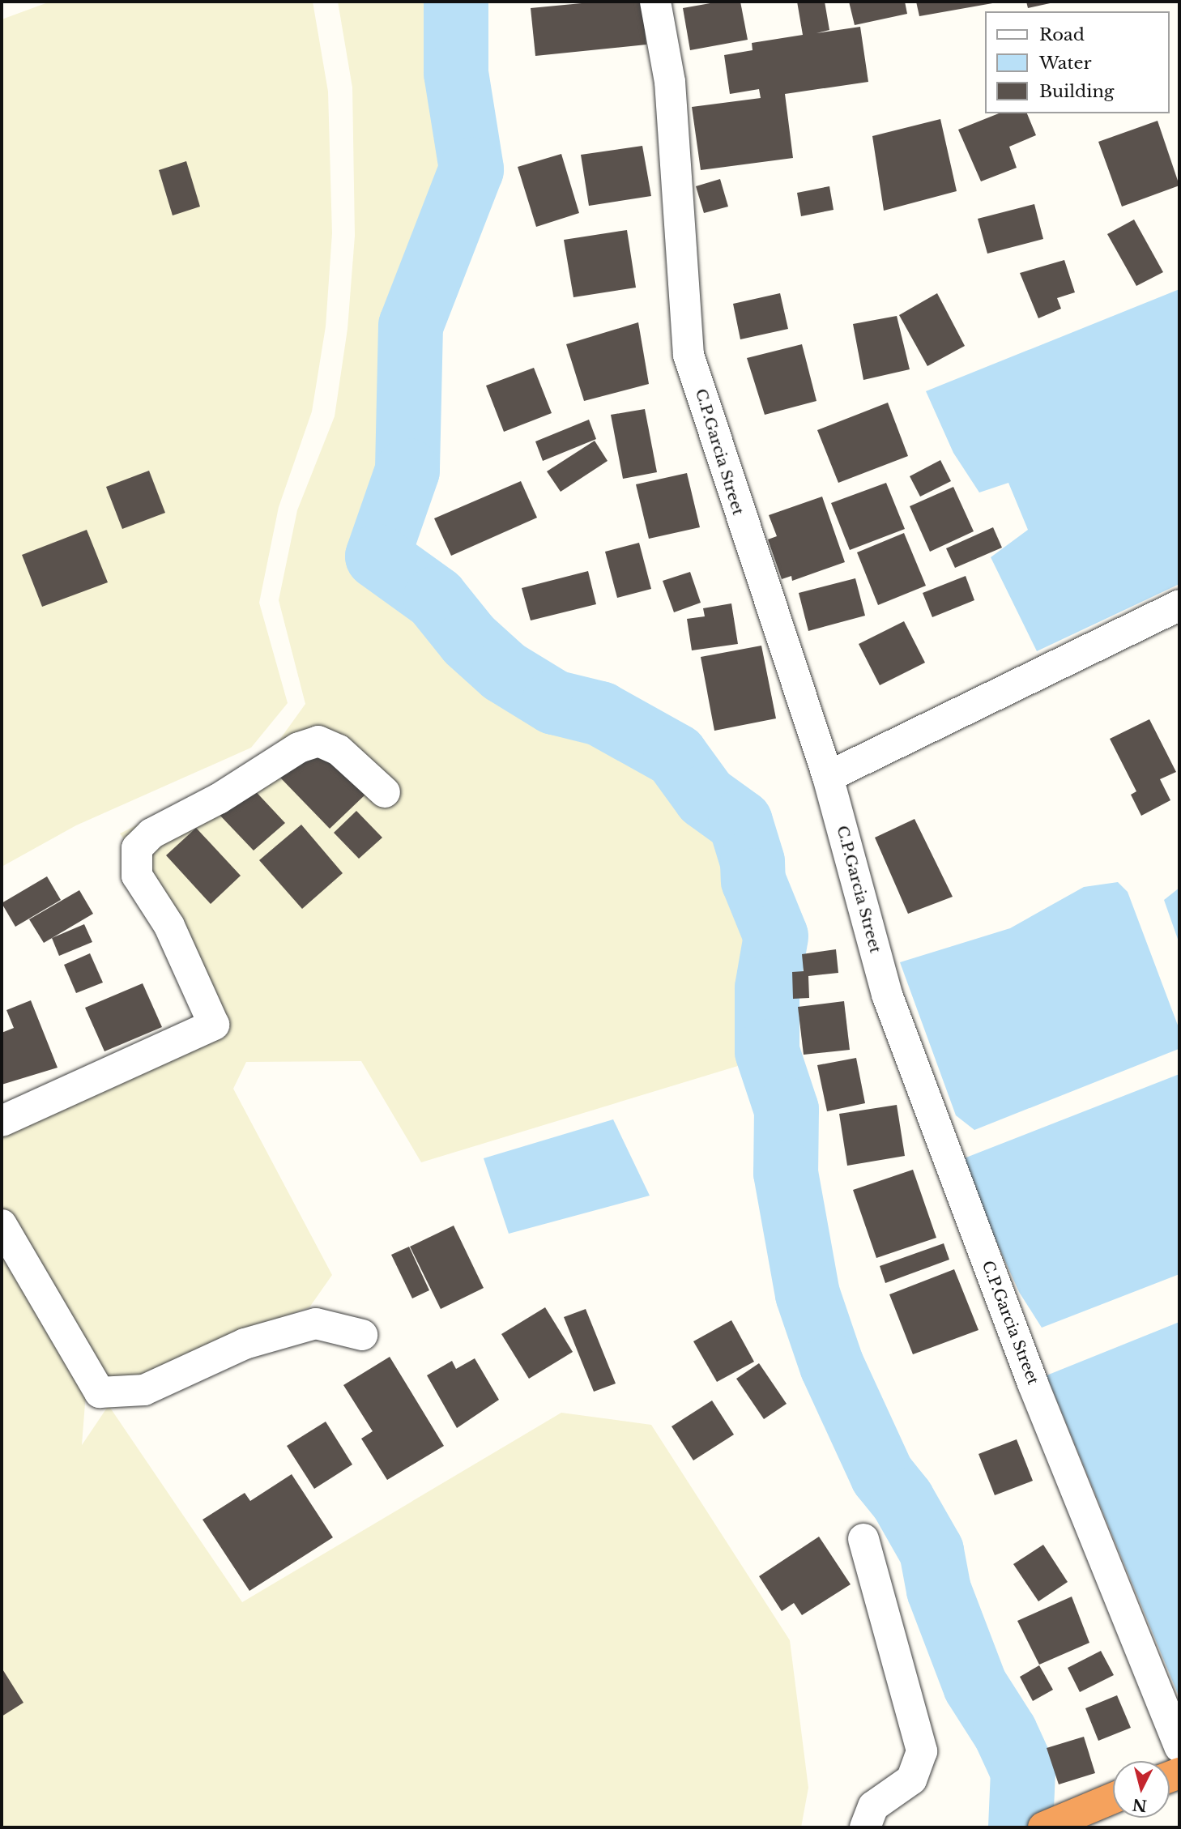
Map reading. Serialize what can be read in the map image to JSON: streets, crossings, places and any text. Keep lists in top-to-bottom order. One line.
{"streets":{"street":["C.P.Garcia Street"]},"legend":["Road","Water","Building"],"north":"bottom"}
